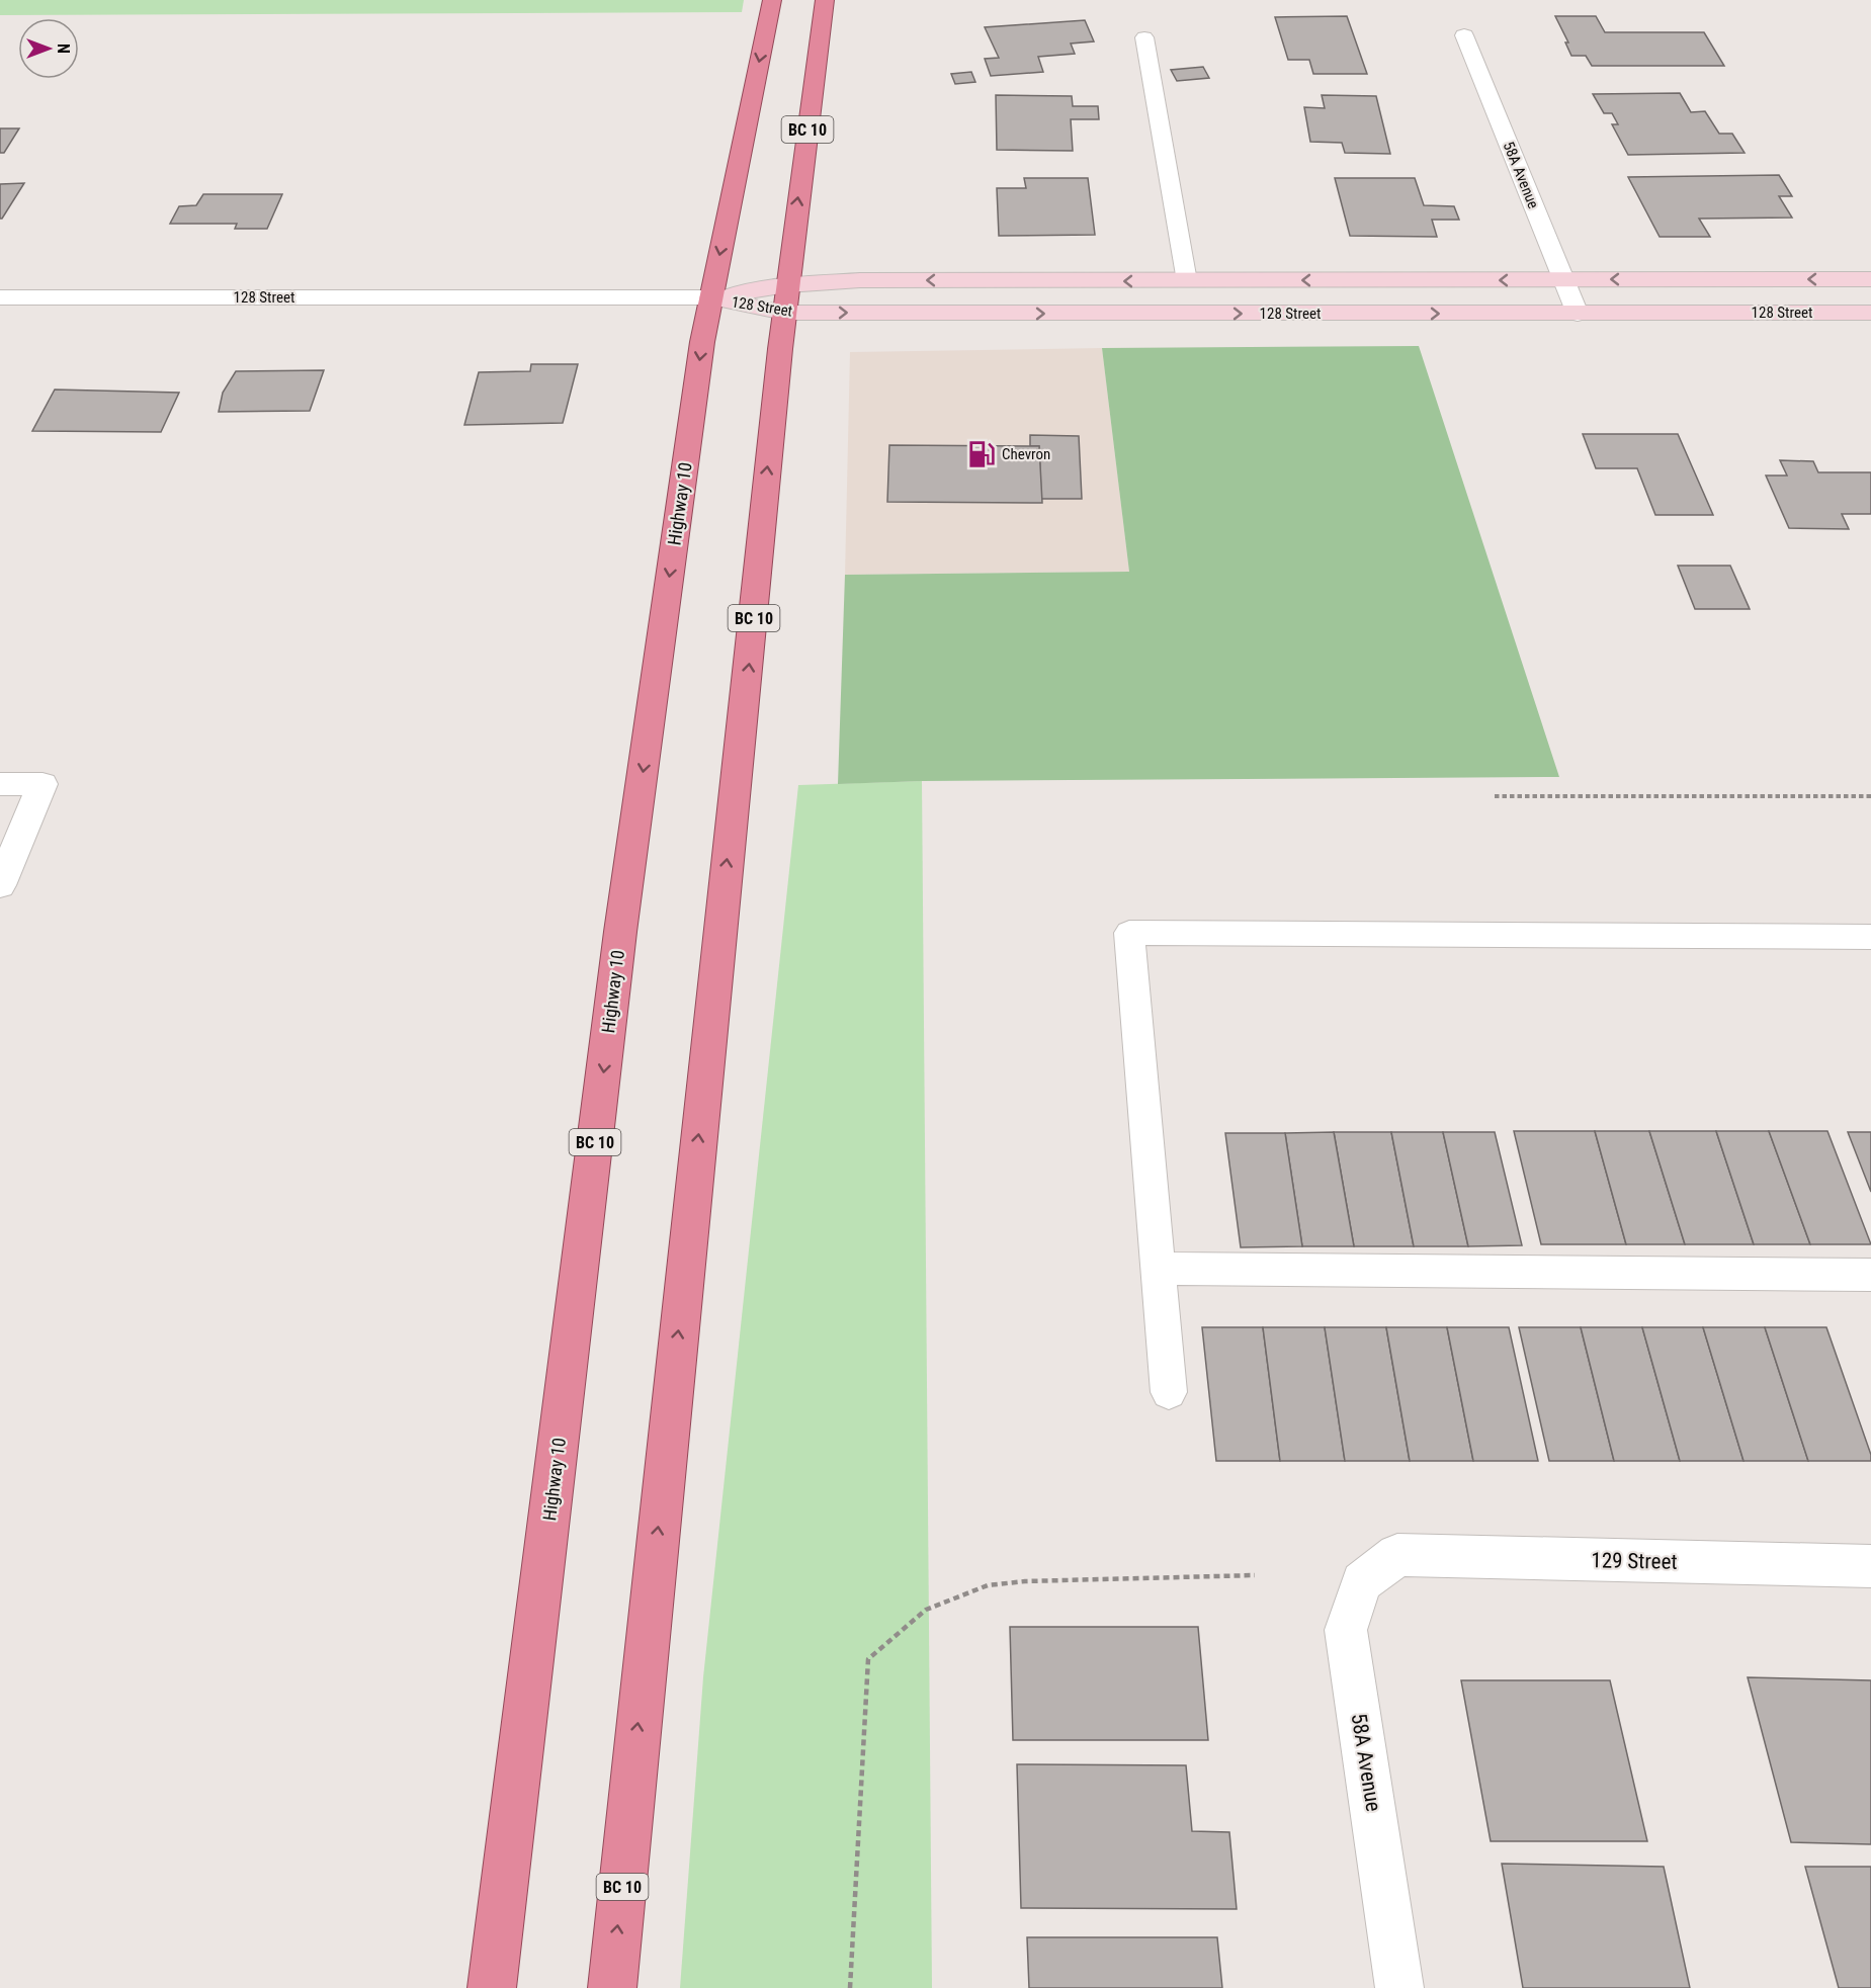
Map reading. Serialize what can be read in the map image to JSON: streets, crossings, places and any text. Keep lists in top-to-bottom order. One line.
{"streets":{"highway":["BC 10","Highway 10"],"main road":["128 Street"],"street":["58A Avenue","129 Street"]},"crossings":[["BC 10","128 Street"],["58A Avenue","128 Street"],["58A Avenue","129 Street"],["128 Street","Highway 10"]],"places":{"fuel station":["Chevron"]},"north":"right"}
